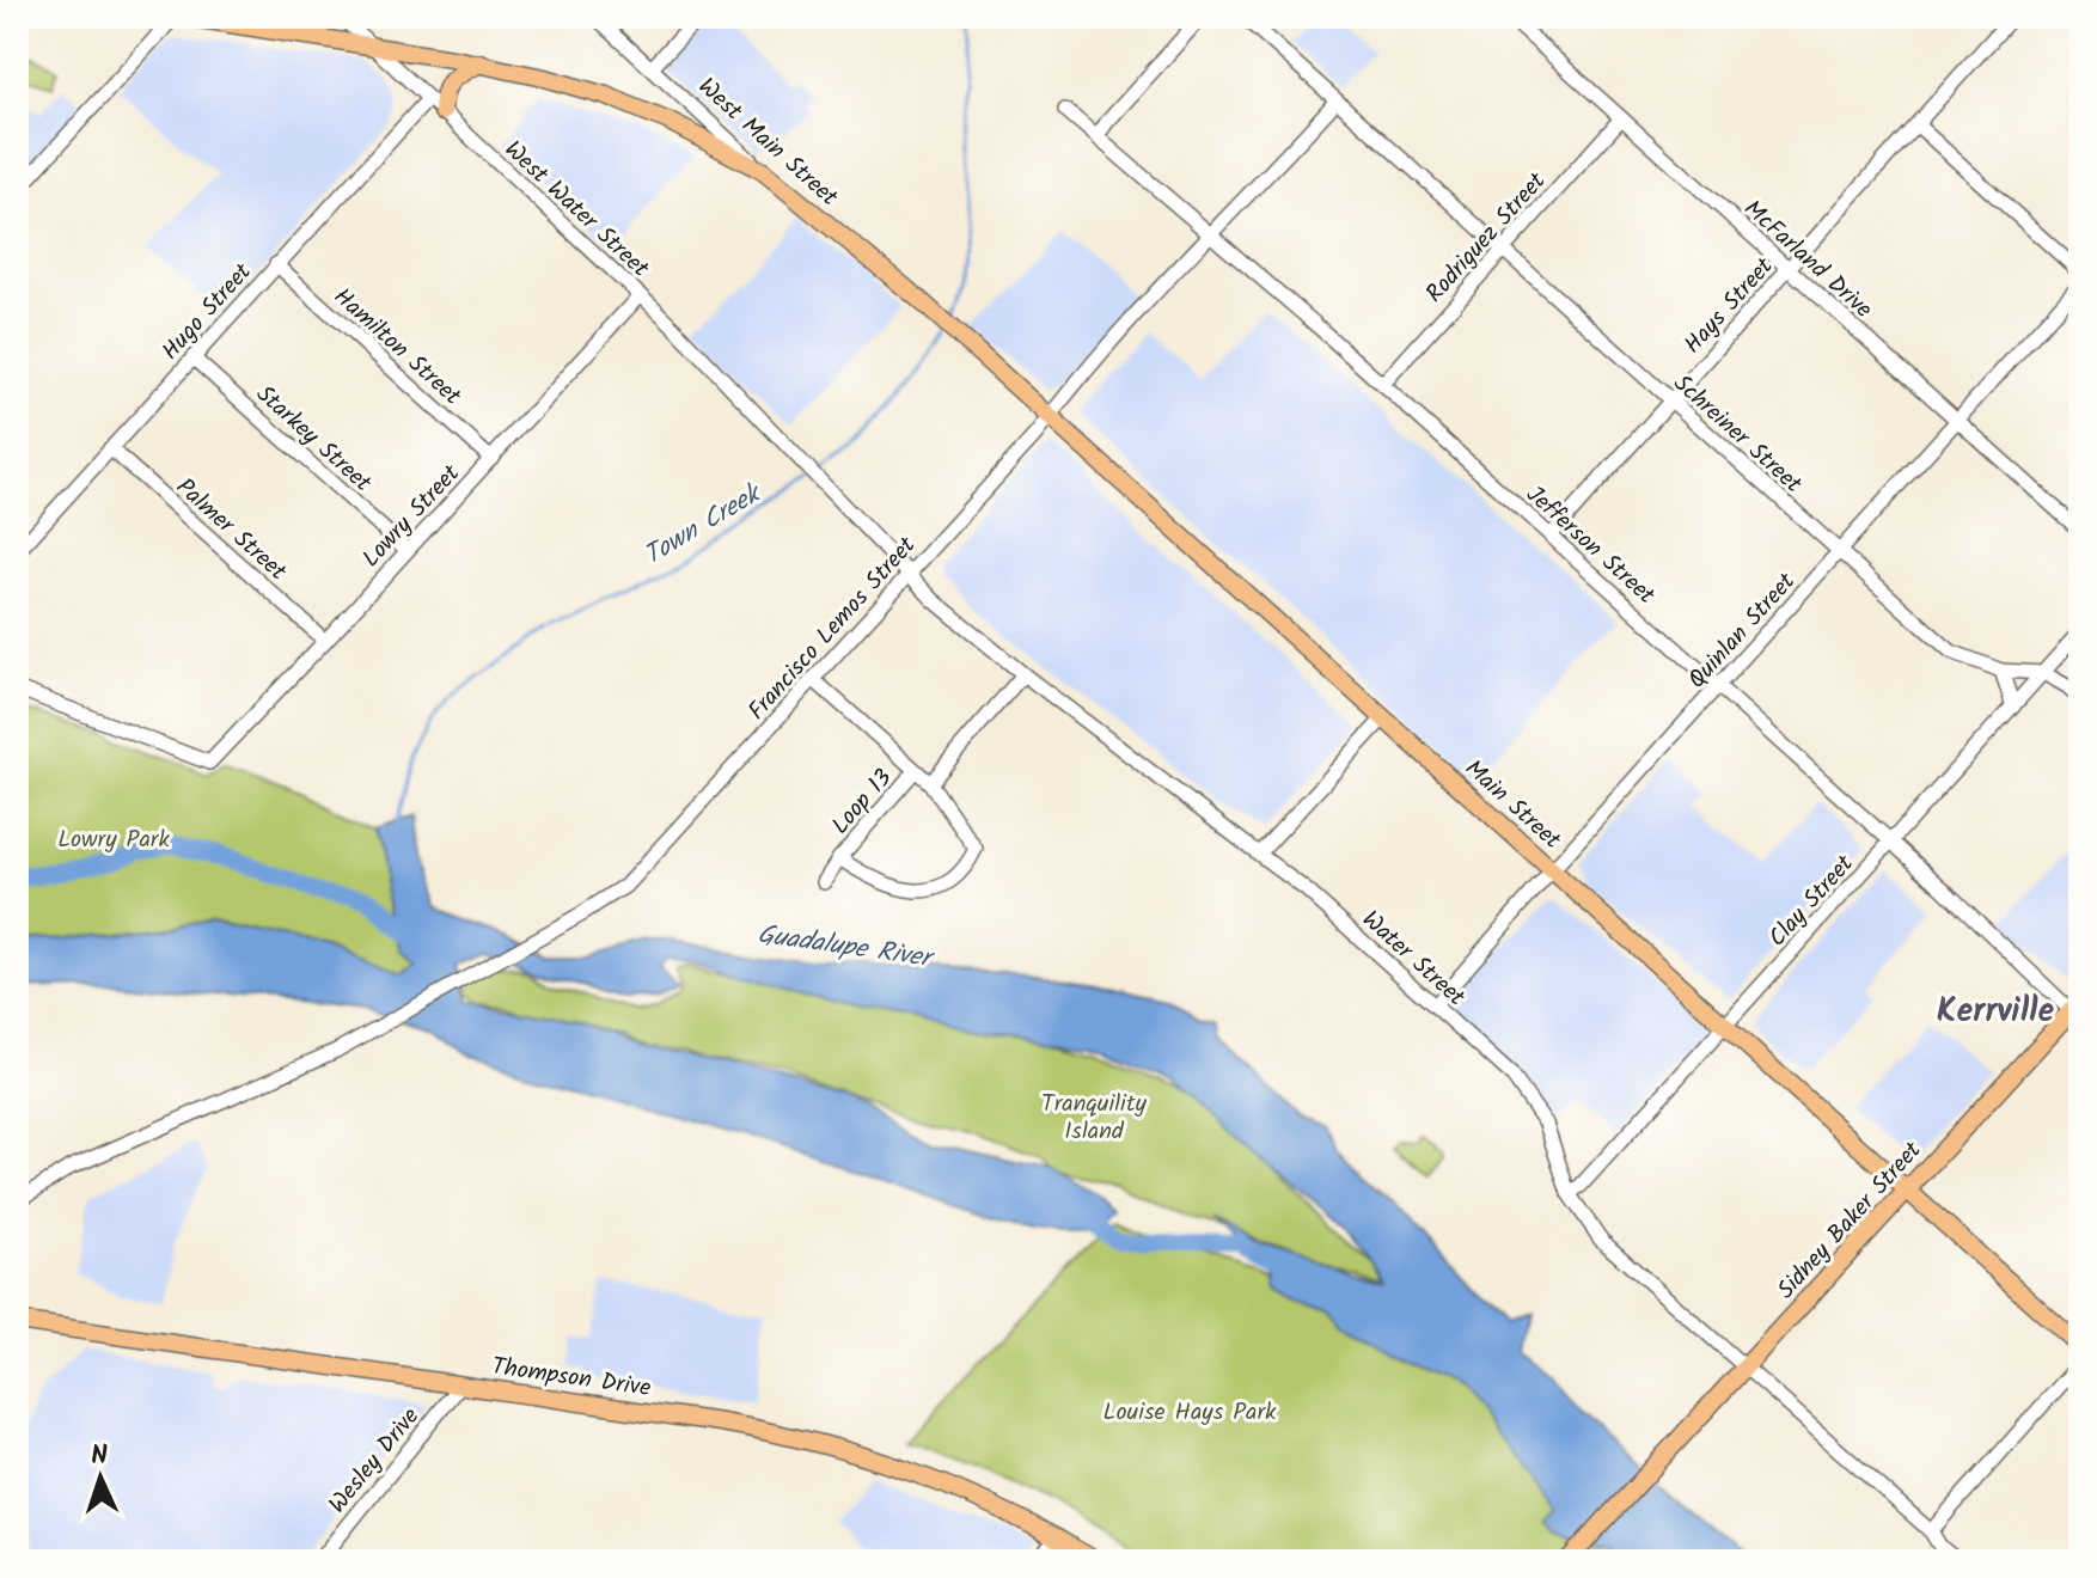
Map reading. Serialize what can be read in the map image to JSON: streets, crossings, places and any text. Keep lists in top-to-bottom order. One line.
{"streets":{"main road":["West Main Street","Main Street","Sidney Baker Street","Thompson Drive"],"street":["West Water Street","Rodriguez Street","McFarland Drive","Hays Street","Hugo Street","Hamilton Street","Schreiner Street","Starkey Street","Lowry Street","Palmer Street","Jefferson Street","Francisco Lemos Street","Quinlan Street","Loop 13","Clay Street","Water Street","Wesley Drive"]},"crossings":[["West Main Street","Main Street"],["West Water Street","Hugo Street"],["West Water Street","Lowry Street"],["West Water Street","Water Street"],["Rodriguez Street","McFarland Drive"],["Rodriguez Street","Schreiner Street"],["Rodriguez Street","Jefferson Street"],["McFarland Drive","Hays Street"],["McFarland Drive","Quinlan Street"],["Hays Street","Schreiner Street"],["Hays Street","Jefferson Street"],["Hugo Street","Hamilton Street"],["Hugo Street","Starkey Street"],["Hugo Street","Palmer Street"],["Hamilton Street","Lowry Street"],["Schreiner Street","Francisco Lemos Street"],["Schreiner Street","Quinlan Street"],["Schreiner Street","Clay Street"],["Starkey Street","Lowry Street"],["Lowry Street","Palmer Street"],["Jefferson Street","Francisco Lemos Street"],["Jefferson Street","Quinlan Street"],["Jefferson Street","Clay Street"],["Jefferson Street","Sidney Baker Street"],["Francisco Lemos Street","Main Street"],["Francisco Lemos Street","Water Street"],["Quinlan Street","Main Street"],["Quinlan Street","Water Street"],["Main Street","Clay Street"],["Main Street","Sidney Baker Street"],["Clay Street","Water Street"],["Water Street","Sidney Baker Street"],["Thompson Drive","Wesley Drive"]],"districts":["Kerrville"],"water":["Town Creek","Guadalupe River"],"parks":["Lowry Park","Tranquility Island","Louise Hays Park"],"north":"top"}
